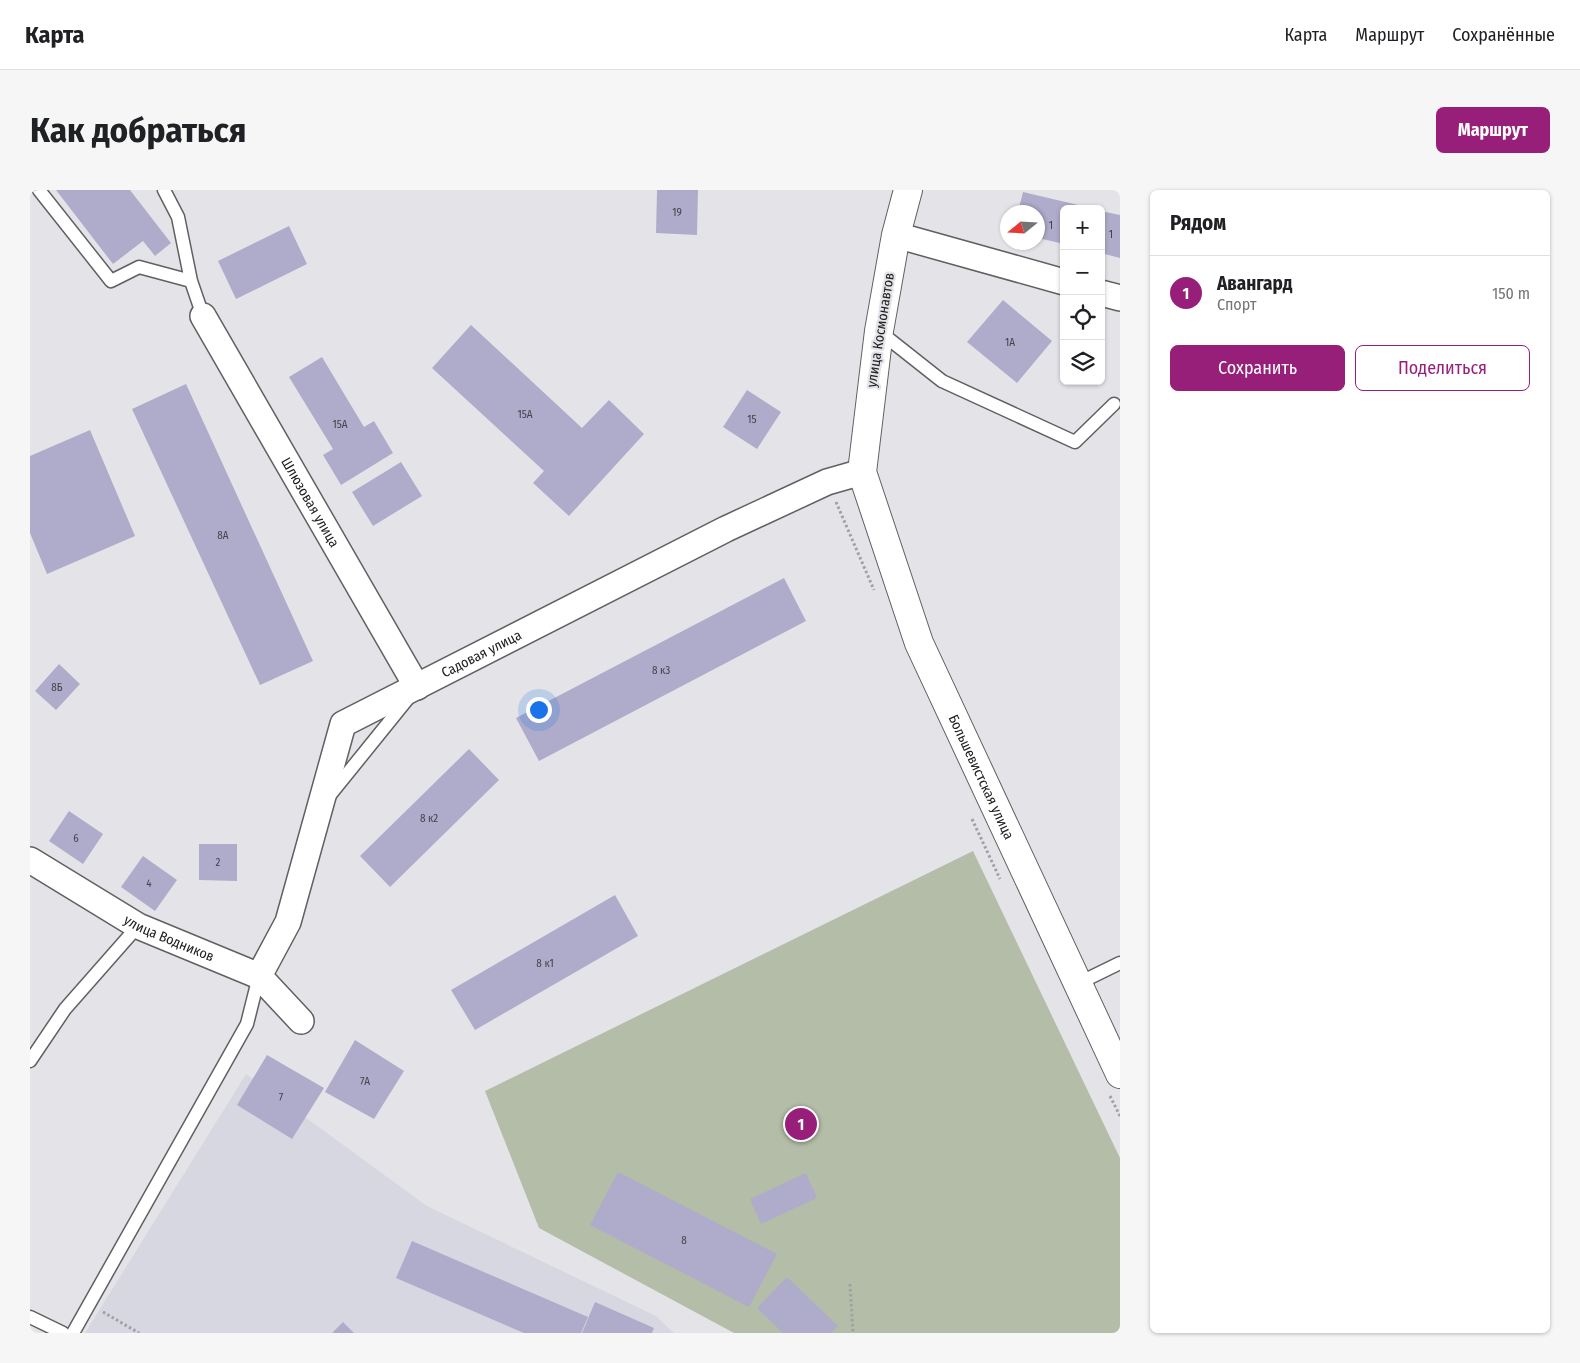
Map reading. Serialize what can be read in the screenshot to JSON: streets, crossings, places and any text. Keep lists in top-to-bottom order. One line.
{"streets":{"main road":["улица Космонавтов","Большевистская улица"],"street":["Шлюзовая улица","Садовая улица","улица Водников"]},"crossings":[["улица Космонавтов","Садовая улица"],["улица Космонавтов","Большевистская улица"],["Шлюзовая улица","Садовая улица"],["Садовая улица","Большевистская улица"],["Садовая улица","улица Водников"]],"house_numbers":["19","1","1","1А","15А","15","15А","8А","8 к3","8Б","8 к2","6","2","4","8 к1","7А","7","8"],"north":"left","page":{"header":"Карта","nav":["Карта","Маршрут","Сохранённые"],"buttons":["Маршрут",["Сохранить","Поделиться"]],"title":"Как добраться","heading":"Рядом","map_buttons":["+","−"],"list":[{"mark":"1","name":"Авангард","note":"Спорт","value":"150 m"}],"pins":"1"}}
